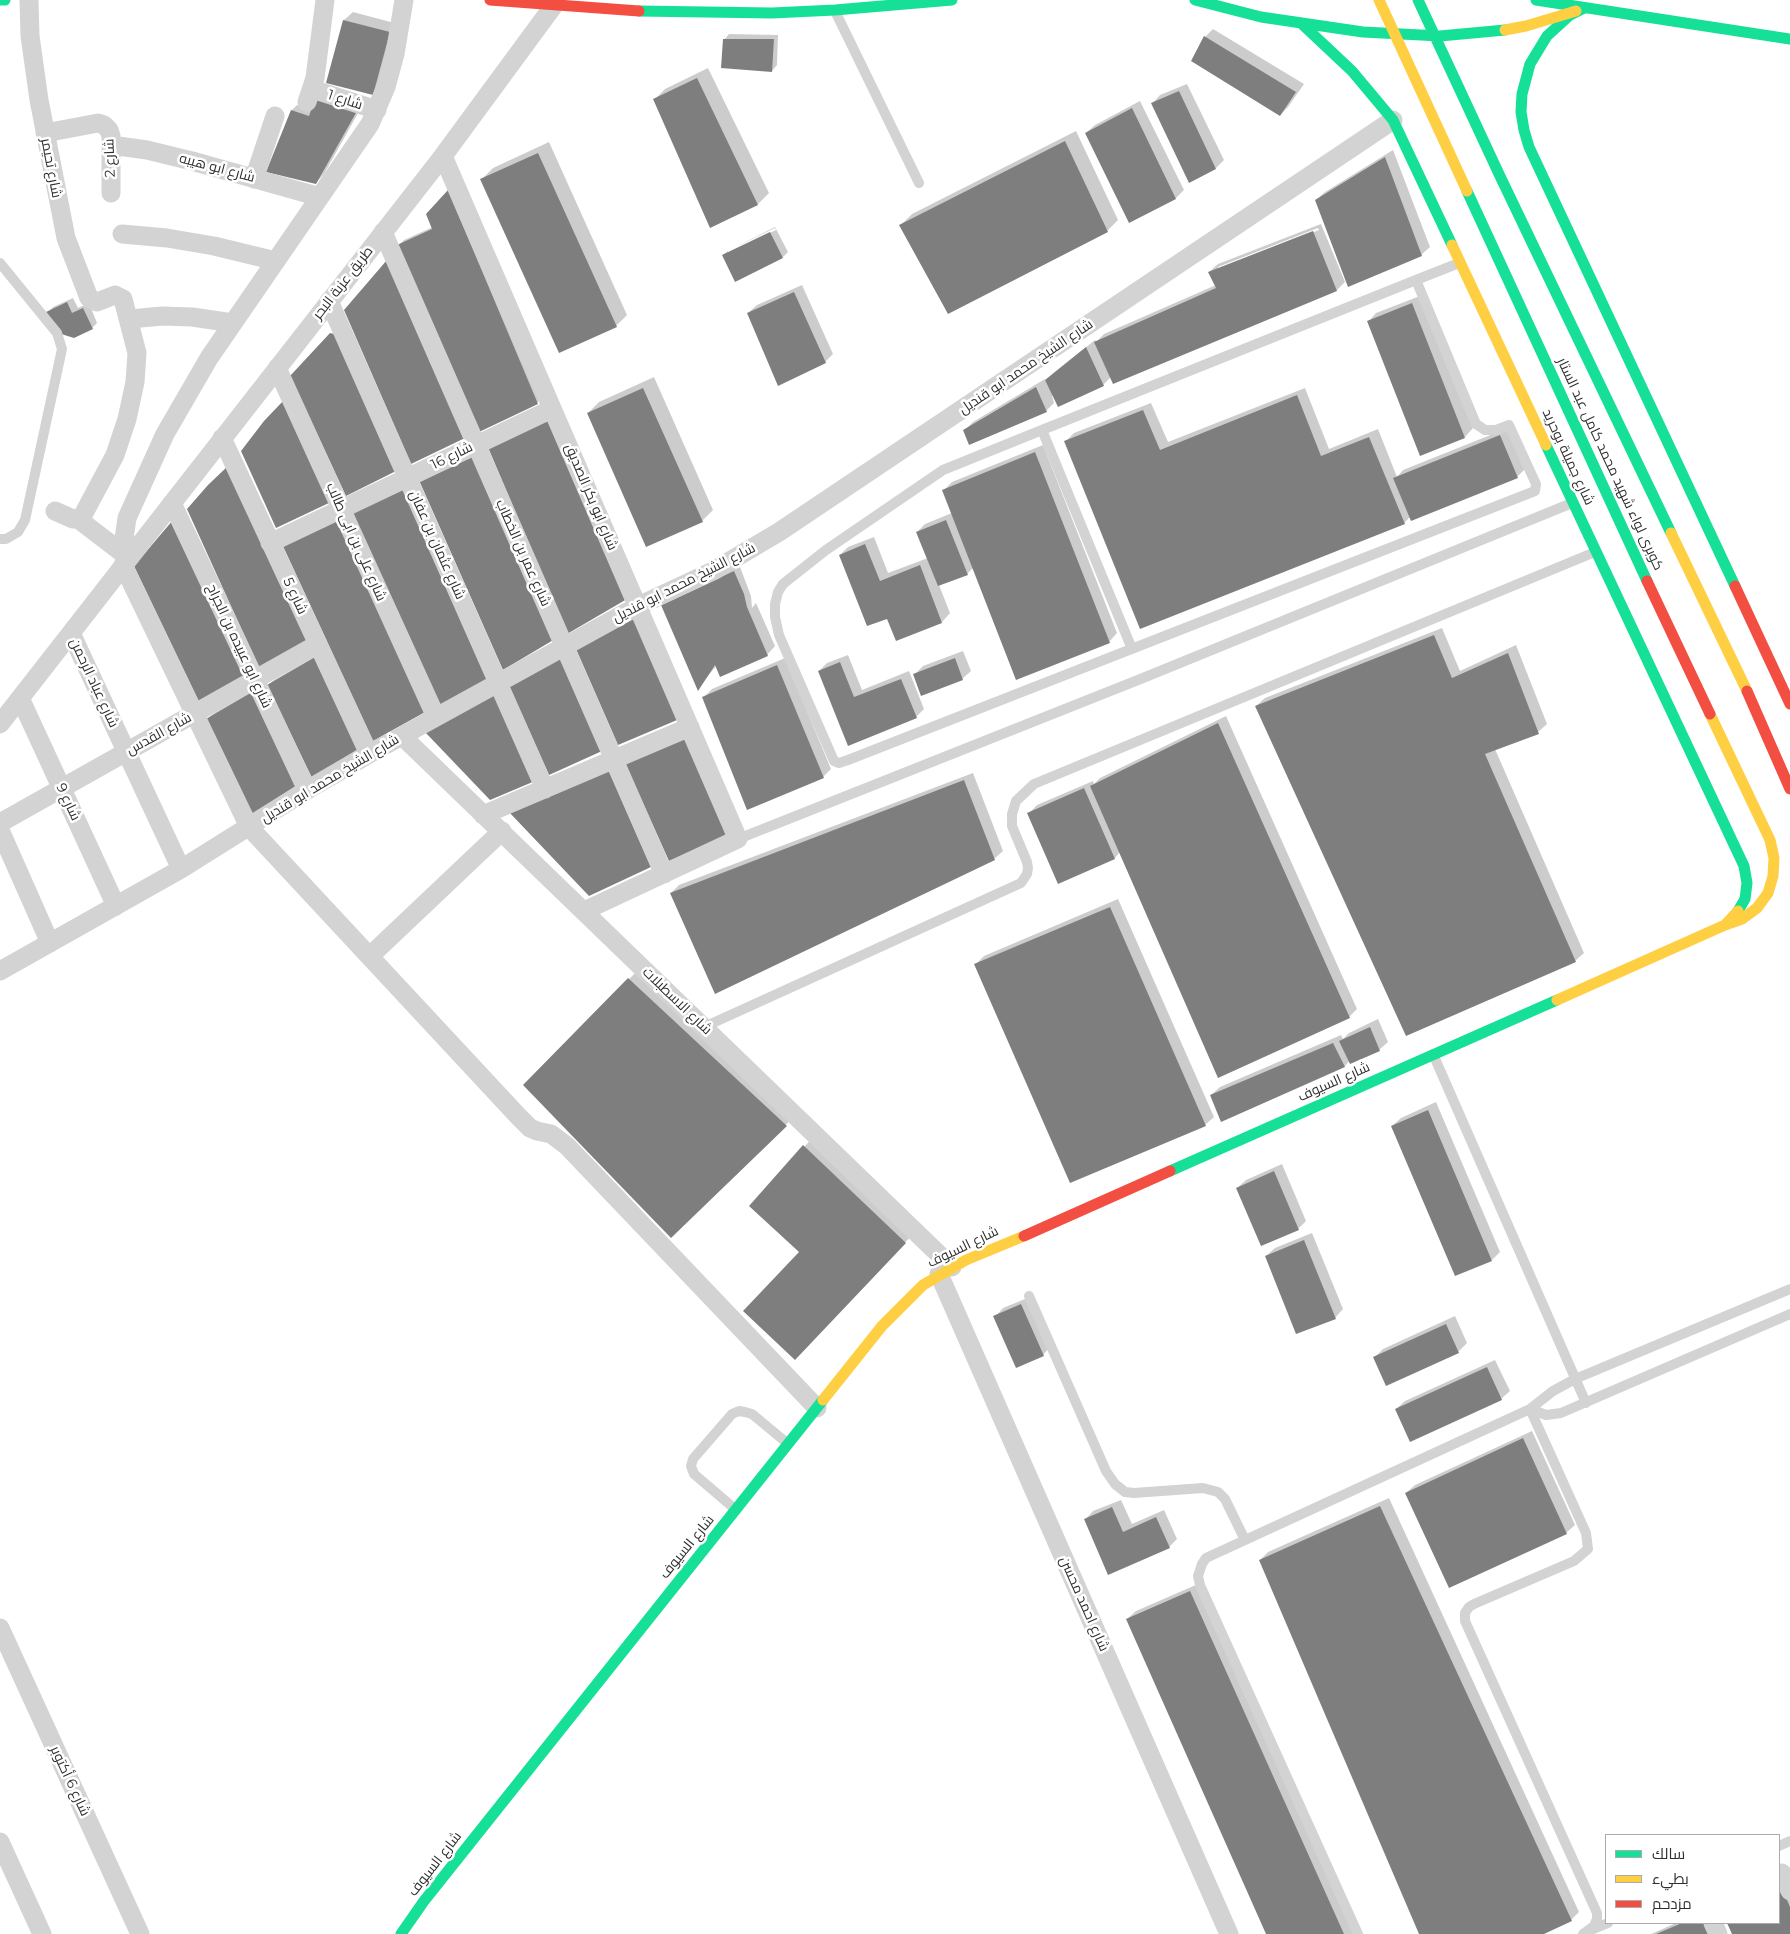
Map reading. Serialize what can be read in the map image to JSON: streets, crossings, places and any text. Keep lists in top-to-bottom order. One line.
{"streets":{"main road":["شارع جميلة بوحريد","كوبرى لواء شهيد محمد كامل عبد الستار","شارع السيوف"],"street":["شارع 1","شارع 2","شارع تحيمر","شارع ابو هيبه","طريق عزبة البحر","شارع الشيخ محمد ابو قنديل","شارع 16","شارع ابو بكر الصديق","شارع على بن ابى طالب","شارع عثمان بن عفان","شارع عمر بن الخطاب","شارع 5","شارع ابو عبيده بن الجراح","شارع عباد الرحمن","شارع القدس","شارع 9","شارع الاسطبلات","شارع احمد محسن","شارع 6 أكتوبر"]},"crossings":[["شارع 2","شارع تحيمر"],["شارع 2","شارع ابو هيبه"],["طريق عزبة البحر","شارع ابو بكر الصديق"],["طريق عزبة البحر","شارع على بن ابى طالب"],["طريق عزبة البحر","شارع عثمان بن عفان"],["طريق عزبة البحر","شارع عمر بن الخطاب"],["طريق عزبة البحر","شارع 5"],["طريق عزبة البحر","شارع ابو عبيده بن الجراح"],["طريق عزبة البحر","شارع عباد الرحمن"],["طريق عزبة البحر","شارع 9"],["شارع الشيخ محمد ابو قنديل","شارع جميلة بوحريد"],["شارع الشيخ محمد ابو قنديل","شارع ابو بكر الصديق"],["شارع الشيخ محمد ابو قنديل","شارع على بن ابى طالب"],["شارع الشيخ محمد ابو قنديل","شارع عثمان بن عفان"],["شارع الشيخ محمد ابو قنديل","شارع عمر بن الخطاب"],["شارع الشيخ محمد ابو قنديل","شارع 5"],["شارع الشيخ محمد ابو قنديل","شارع ابو عبيده بن الجراح"],["شارع الشيخ محمد ابو قنديل","شارع عباد الرحمن"],["شارع الشيخ محمد ابو قنديل","شارع 9"],["شارع الشيخ محمد ابو قنديل","شارع الاسطبلات"],["شارع 16","شارع ابو بكر الصديق"],["شارع 16","شارع على بن ابى طالب"],["شارع 16","شارع عثمان بن عفان"],["شارع 16","شارع عمر بن الخطاب"],["شارع 16","شارع 5"],["شارع جميلة بوحريد","كوبرى لواء شهيد محمد كامل عبد الستار"],["شارع جميلة بوحريد","شارع السيوف"],["كوبرى لواء شهيد محمد كامل عبد الستار","شارع السيوف"],["شارع 5","شارع القدس"],["شارع ابو عبيده بن الجراح","شارع القدس"],["شارع عباد الرحمن","شارع القدس"],["شارع القدس","شارع 9"],["شارع الاسطبلات","شارع السيوف"],["شارع الاسطبلات","شارع احمد محسن"],["شارع السيوف","شارع احمد محسن"]],"legend":["سالك","بطيء","مزدحم"]}
